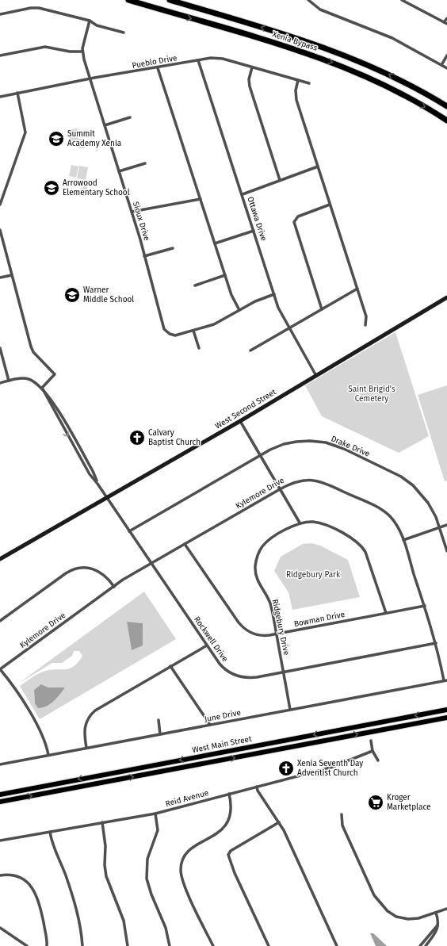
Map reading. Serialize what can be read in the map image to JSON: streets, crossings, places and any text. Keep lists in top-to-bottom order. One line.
{"streets":{"highway":["Xenia Bypass"],"main road":["West Second Street","West Main Street"],"street":["Pueblo Drive","Ottawa Drive","Sioux Drive","Drake Drive","Kylemore Drive","Bowman Drive","Ridgebury Drive","Rockwell Drive","June Drive","Reid Avenue"]},"crossings":[["Pueblo Drive","Ottawa Drive"],["Pueblo Drive","Sioux Drive"],["Ottawa Drive","West Second Street"],["West Second Street","Rockwell Drive"],["Drake Drive","Rockwell Drive"],["Kylemore Drive","Bowman Drive"],["Kylemore Drive","Rockwell Drive"],["Kylemore Drive","June Drive"],["Bowman Drive","Ridgebury Drive"],["Ridgebury Drive","Rockwell Drive"],["Ridgebury Drive","June Drive"]],"parks":["Saint Brigid’s Cemetery","Ridgebury Park"],"places":{"school or university":["Summit Academy Xenia","Arrowood Elementary School","Warner Middle School"],"church":["Calvary Baptist Church","Xenia Seventh Day Adventist Church"],"supermarket":["Kroger Marketplace"]}}
